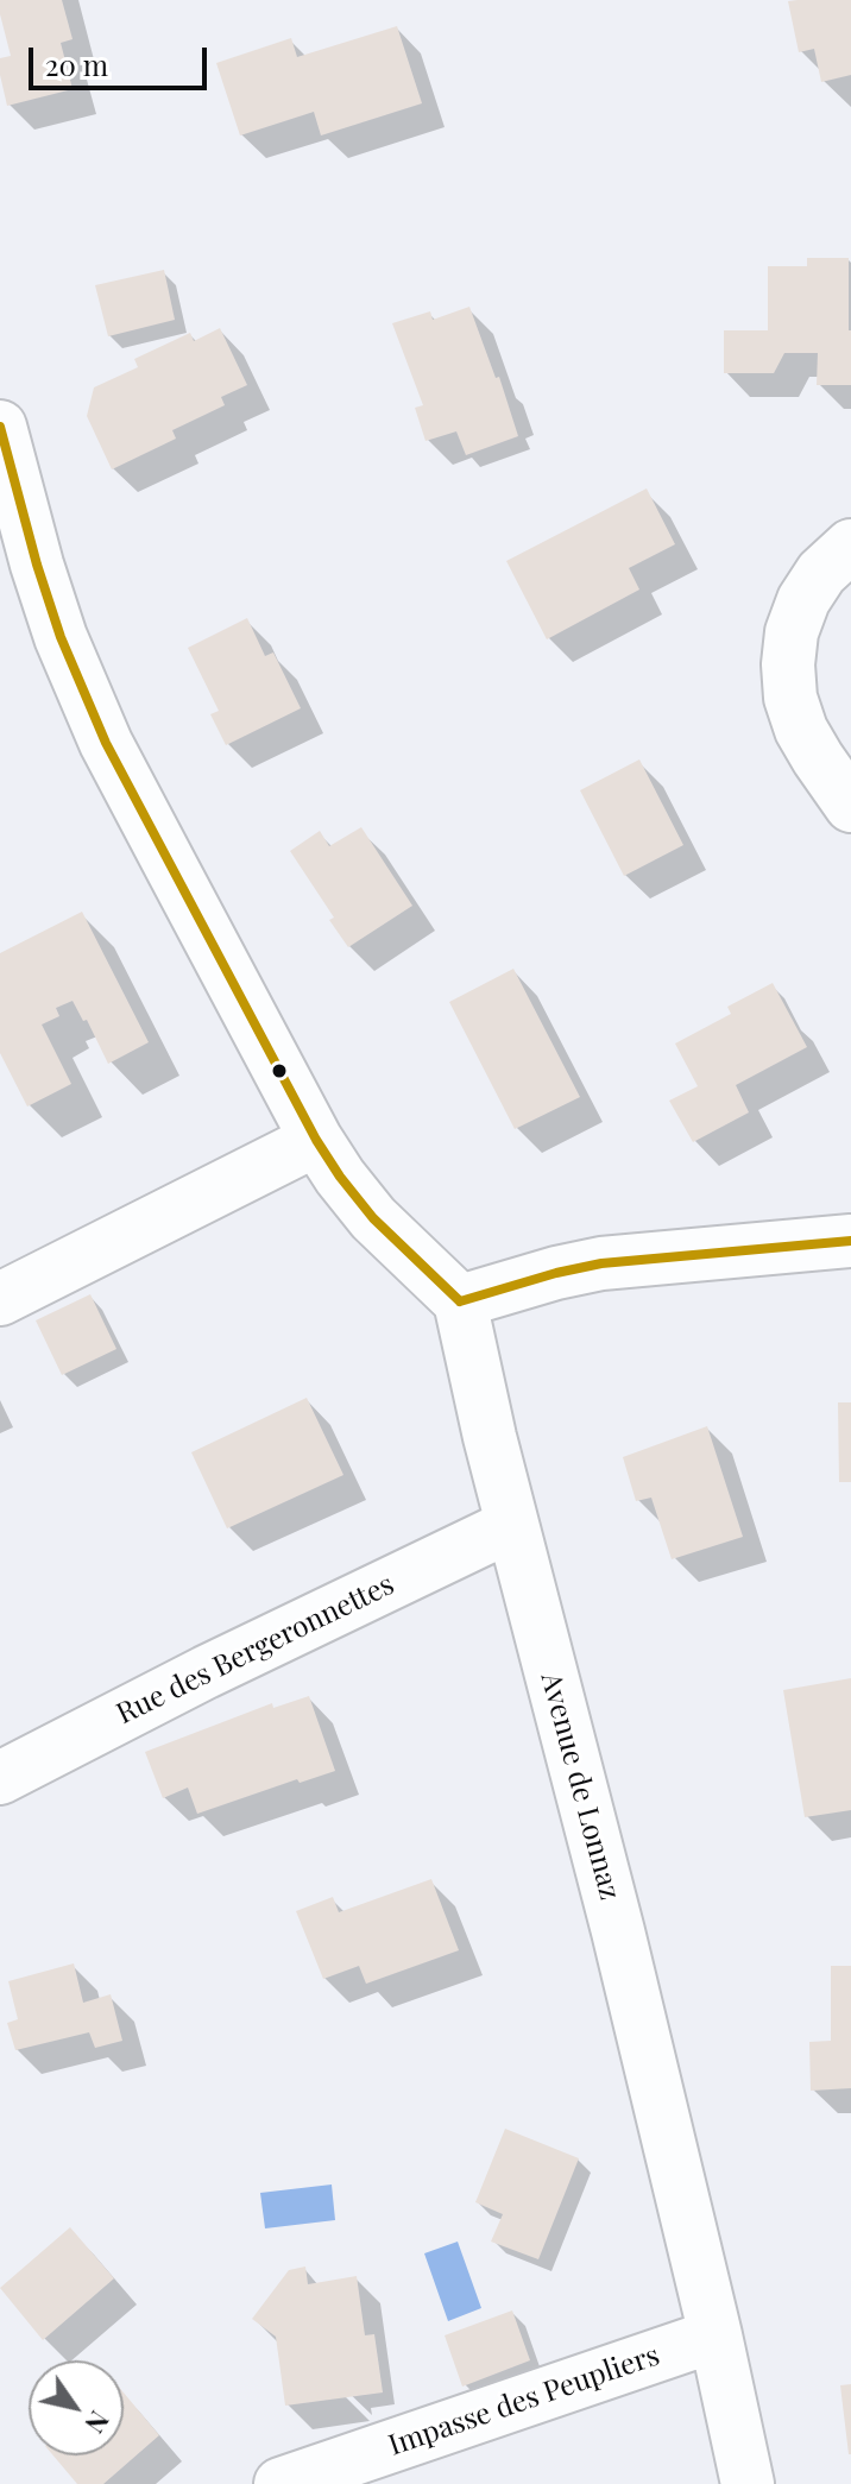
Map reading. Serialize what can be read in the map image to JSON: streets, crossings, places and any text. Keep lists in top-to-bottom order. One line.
{"streets":{"street":["Rue des Bergeronnettes","Avenue de Lonnaz","Impasse des Peupliers"]},"crossings":[["Rue des Bergeronnettes","Avenue de Lonnaz"],["Avenue de Lonnaz","Impasse des Peupliers"]],"lines":["transit line N"],"scale_bar":"20 m","north":"bottom right"}
